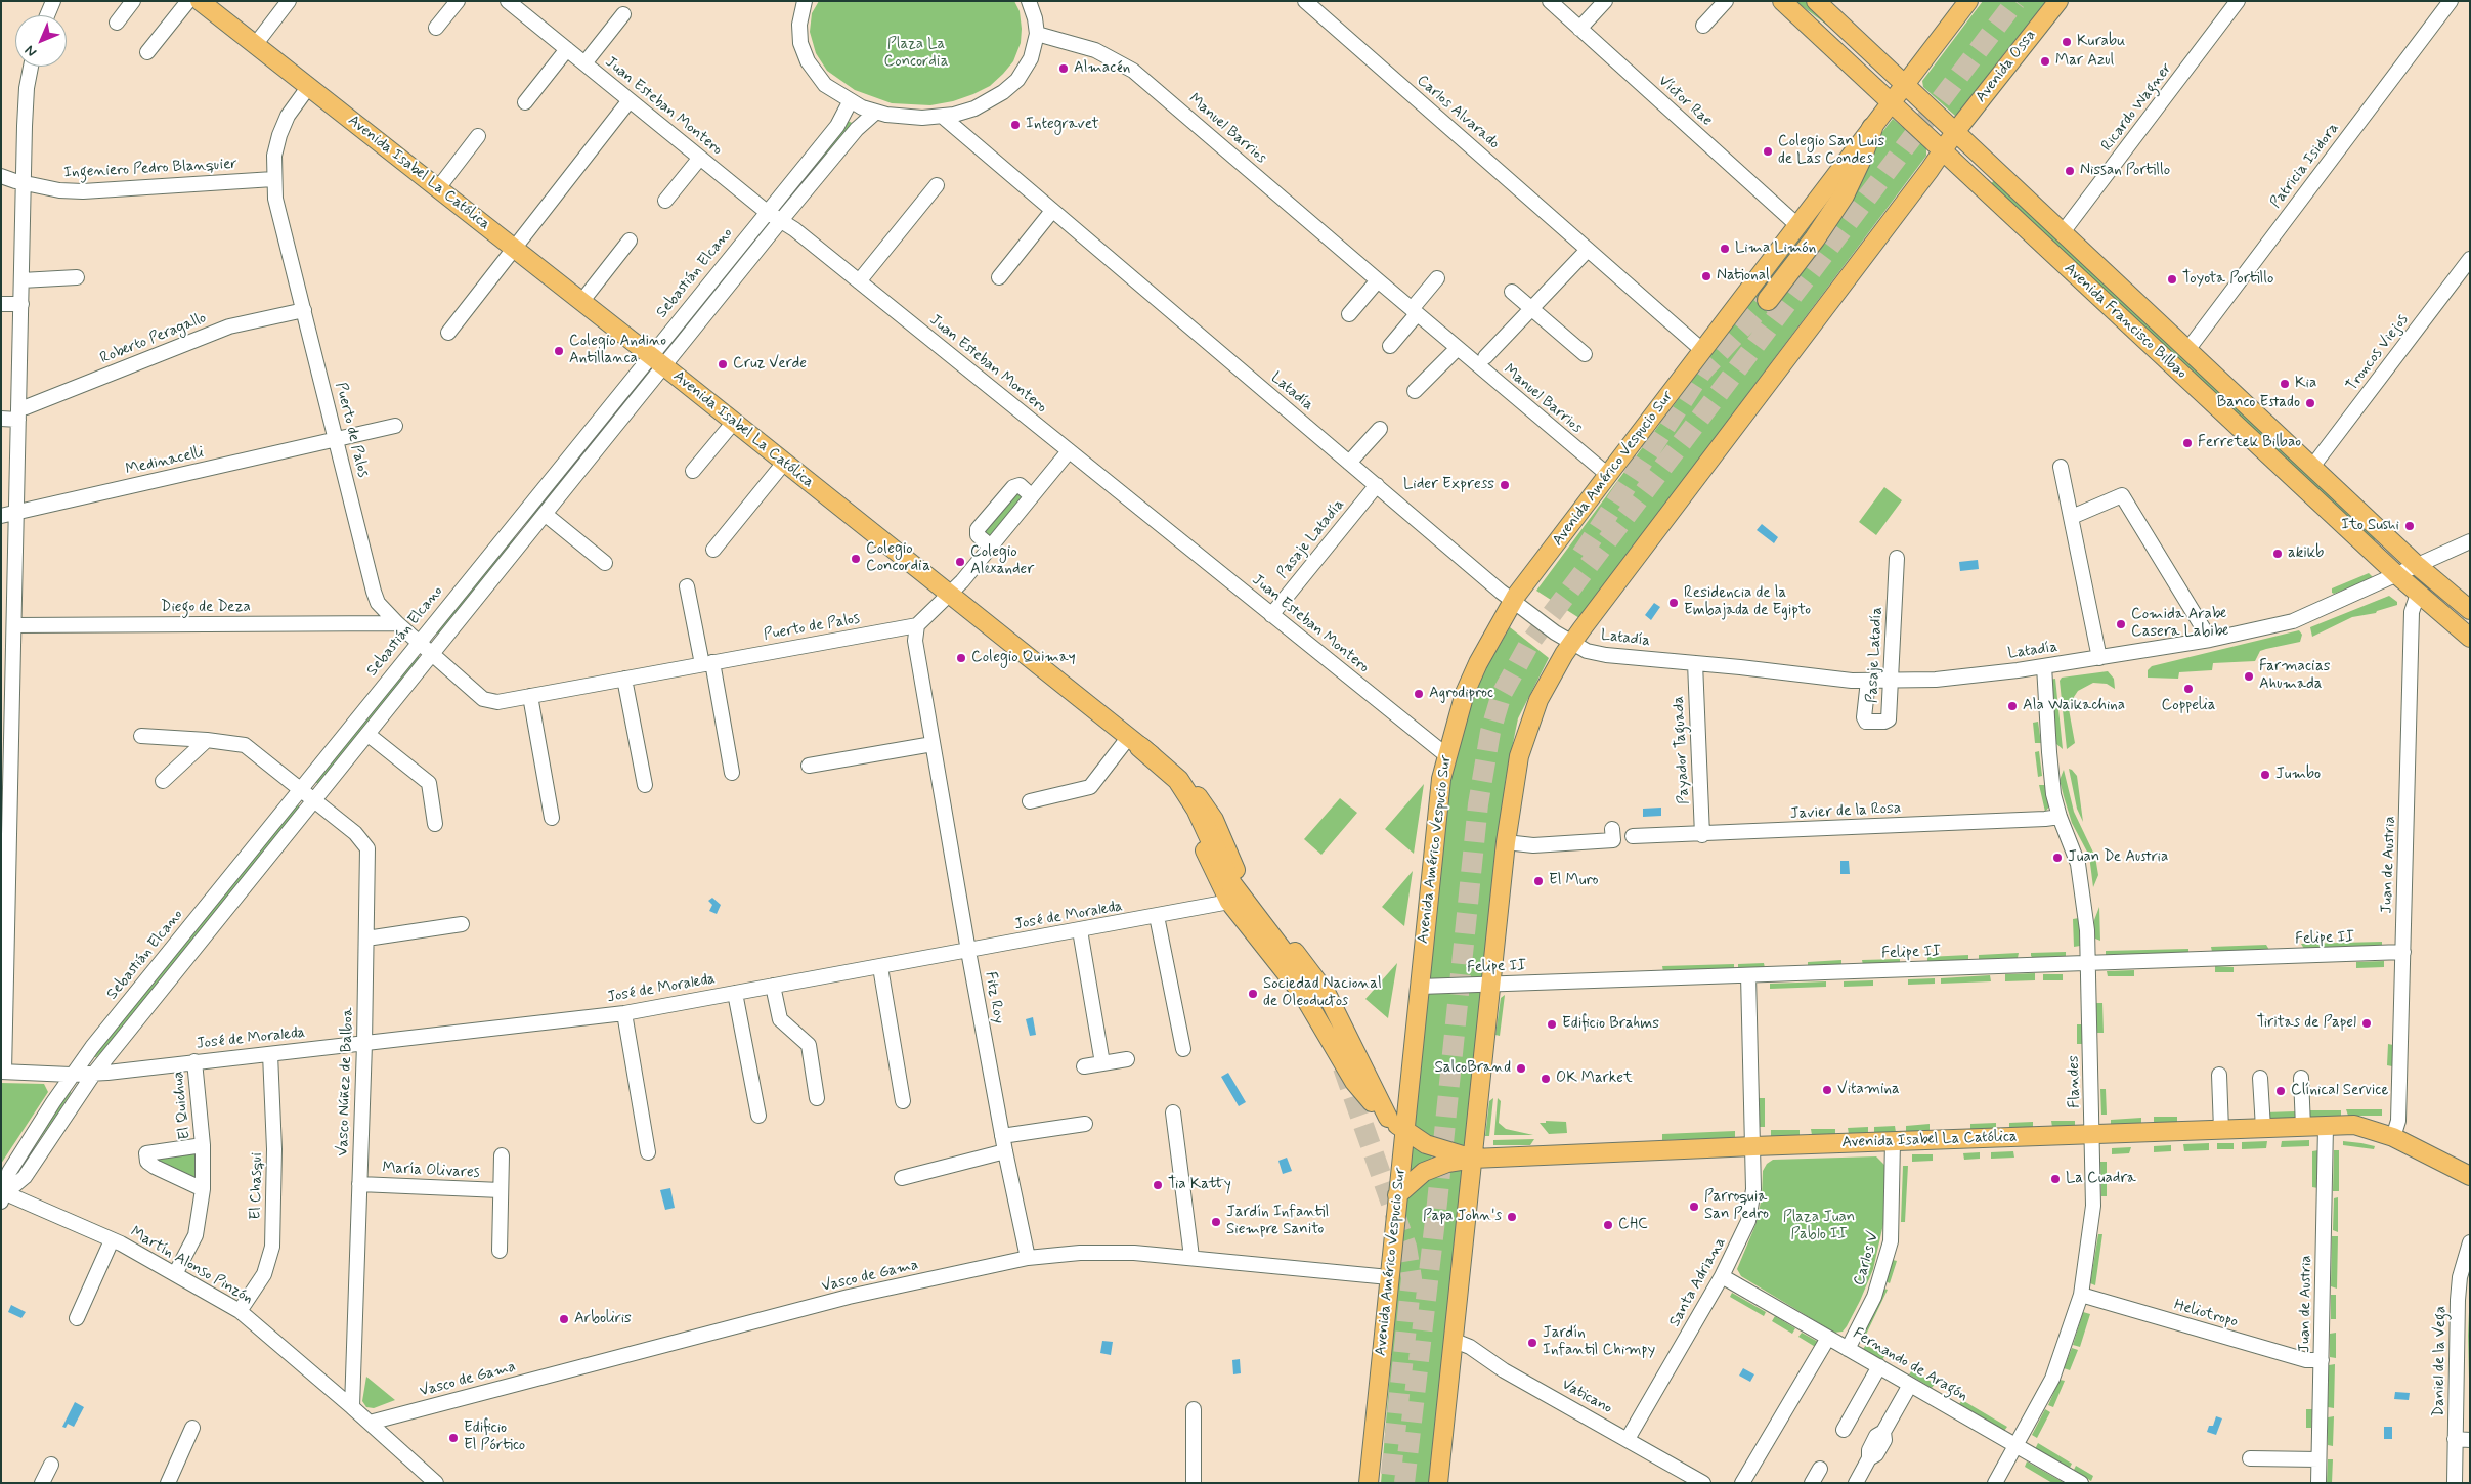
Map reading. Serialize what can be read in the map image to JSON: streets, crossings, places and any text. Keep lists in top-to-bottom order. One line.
{"streets":{"main road":["Avenida Ossa","Avenida Isabel La Católica","Avenida Francisco Bilbao","Avenida Américo Vespucio Sur"],"street":["Víctor Rae","Juan Esteban Montero","Ricardo Wagner","Carlos Alvarado","Manuel Barrios","Patricia Isidora","Ingeniero Pedro Blanquier","Sebastián Elcano","Roberto Peragallo","Troncos Viejos","Latadía","Puerto de Palos","Medinacelli","Pasaje Latadía","Diego de Deza","Payador Taguada","Javier de la Rosa","Juan de Austria","José de Moraleda","Felipe II","Fitz Roy","Vasco Núñez de Balboa","Flandes","El Quichua","María Olivares","El Chasqui","Carlos V","Martín Alonso Pinzón","Vasco de Gama","Santa Adriana","Heliotropo","Daniel de la Vega","Fernando de Aragón","Vaticano"]},"crossings":[["Avenida Ossa","Avenida Francisco Bilbao"],["Víctor Rae","Avenida Américo Vespucio Sur"],["Juan Esteban Montero","Sebastián Elcano"],["Juan Esteban Montero","Avenida Américo Vespucio Sur"],["Juan Esteban Montero","Pasaje Latadía"],["Ricardo Wagner","Avenida Francisco Bilbao"],["Carlos Alvarado","Avenida Américo Vespucio Sur"],["Manuel Barrios","Avenida Américo Vespucio Sur"],["Patricia Isidora","Avenida Francisco Bilbao"],["Ingeniero Pedro Blanquier","Puerto de Palos"],["Avenida Isabel La Católica","Sebastián Elcano"],["Avenida Isabel La Católica","Puerto de Palos"],["Avenida Isabel La Católica","Avenida Américo Vespucio Sur"],["Avenida Isabel La Católica","Juan de Austria"],["Avenida Isabel La Católica","José de Moraleda"],["Avenida Isabel La Católica","Flandes"],["Avenida Isabel La Católica","Carlos V"],["Avenida Isabel La Católica","Santa Adriana"],["Sebastián Elcano","Puerto de Palos"],["Sebastián Elcano","José de Moraleda"],["Sebastián Elcano","Vasco Núñez de Balboa"],["Sebastián Elcano","Martín Alonso Pinzón"],["Avenida Francisco Bilbao","Troncos Viejos"],["Avenida Francisco Bilbao","Latadía"],["Avenida Francisco Bilbao","Avenida Américo Vespucio Sur"],["Avenida Francisco Bilbao","Juan de Austria"],["Roberto Peragallo","Puerto de Palos"],["Latadía","Avenida Américo Vespucio Sur"],["Latadía","Pasaje Latadía"],["Latadía","Payador Taguada"],["Latadía","Flandes"],["Puerto de Palos","Medinacelli"],["Puerto de Palos","Diego de Deza"],["Puerto de Palos","Fitz Roy"],["Avenida Américo Vespucio Sur","Felipe II"],["Avenida Américo Vespucio Sur","Vasco de Gama"],["Payador Taguada","Javier de la Rosa"],["Javier de la Rosa","Flandes"],["Juan de Austria","Felipe II"],["Juan de Austria","Heliotropo"],["José de Moraleda","Fitz Roy"],["José de Moraleda","Vasco Núñez de Balboa"],["José de Moraleda","El Quichua"],["José de Moraleda","El Chasqui"],["Felipe II","Flandes"],["Felipe II","Santa Adriana"],["Fitz Roy","Vasco de Gama"],["Vasco Núñez de Balboa","María Olivares"],["Vasco Núñez de Balboa","Martín Alonso Pinzón"],["Flandes","Heliotropo"],["Flandes","Fernando de Aragón"],["El Quichua","Martín Alonso Pinzón"],["El Chasqui","Martín Alonso Pinzón"],["Carlos V","Fernando de Aragón"],["Martín Alonso Pinzón","Vasco de Gama"],["Santa Adriana","Fernando de Aragón"],["Santa Adriana","Vaticano"]],"parks":["Plaza La Concordia","Plaza Juan Pablo II"],"places":["Kurabu","Mar Azul","Almacén","Integravet","Colegio San Luis de Las Condes","Nissan Portillo","Lima Limón","National","Toyota Portillo","Colegio Andino Antillanca","Cruz Verde","Kia","Banco Estado","Ferretek Bilbao","Lider Express","Ito Sushi","akikb","Colegio Concordia","Colegio Alexander","Residencia de la Embajada de Egipto","Comida Arabe Casera Labibe","Colegio Quimay","Farmacias Ahumada","Coppelia","Agrodiproc","Ala Waikachina","Jumbo","Juan De Austria","El Muro","Sociedad Nacional de Oleoductos","Tiritas de Papel","Edificio Brahms","SalcoBrand","OK Market","Vitamina","Clínical Service","La Cuadra","Tia Katty","Parroquia San Pedro","Papa John's","Jardín Infantil Siempre Sanito","CHC","Arboliris","Jardín Infantil Chimpy","Edificio El Pórtico"],"north":"bottom left"}
